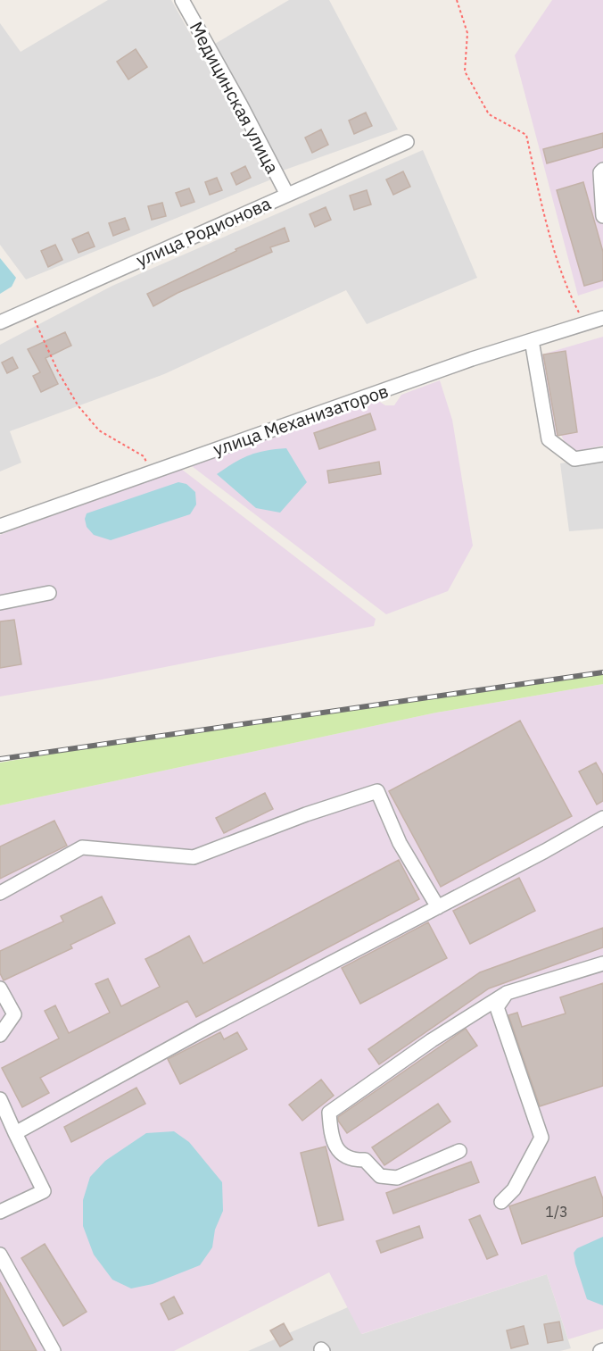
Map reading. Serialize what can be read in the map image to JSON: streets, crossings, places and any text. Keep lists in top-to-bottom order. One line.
{"streets":{"street":["Медицинская улица","улица Родионова","улица Механизаторов"]},"crossings":[["Медицинская улица","улица Родионова"]],"house_numbers":["1/3"]}
